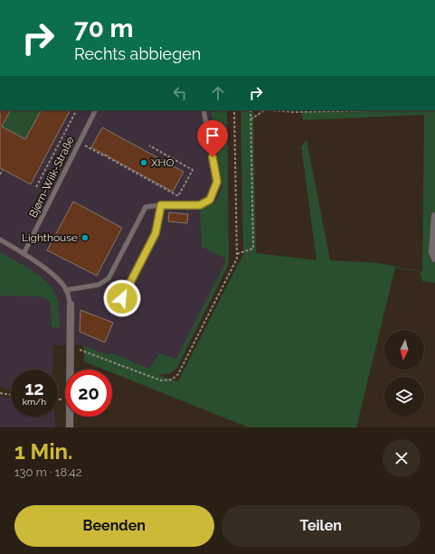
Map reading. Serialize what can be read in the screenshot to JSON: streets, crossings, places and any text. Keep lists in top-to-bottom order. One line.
{"streets":{"lane":["Bjørn-Wiik-Straße"]},"places":["XHO","Lighthouse"],"north":"bottom","page":{"turn":["70 m","Rechts abbiegen"],"speed":"12 km/h","limit":"20","heading":["1 Min.","130 m · 18:42"],"buttons":["Beenden","Teilen"]}}
